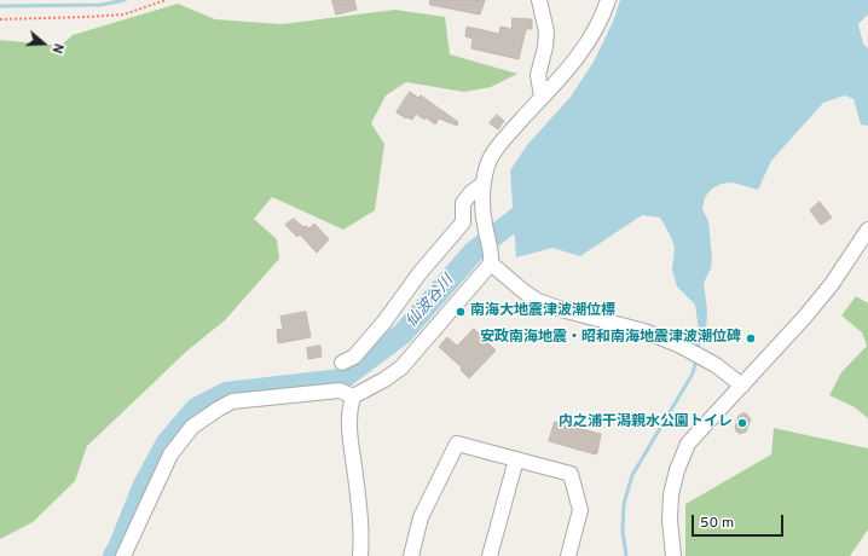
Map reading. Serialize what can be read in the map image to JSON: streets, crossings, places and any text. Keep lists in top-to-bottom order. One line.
{"water":["仙波谷川"],"places":["南海大地震津波潮位標","安政南海地震・昭和南海地震津波潮位碑","内之浦干潟親水公園トイレ"],"scale_bar":"50 m","north":"right"}
